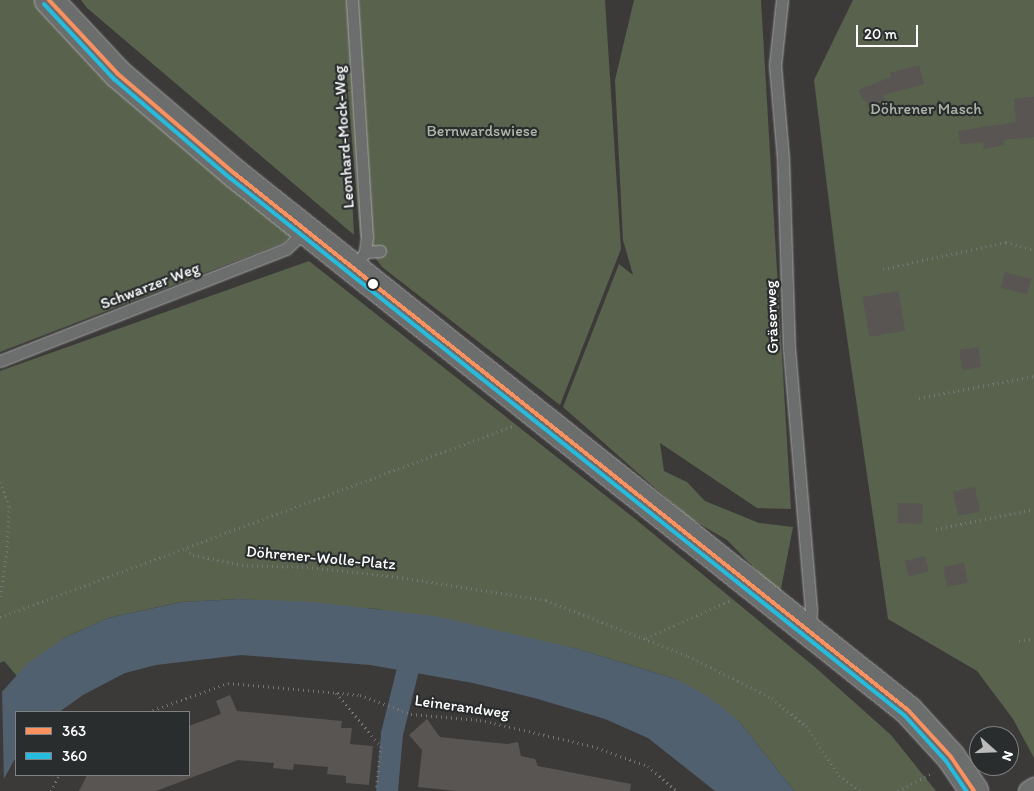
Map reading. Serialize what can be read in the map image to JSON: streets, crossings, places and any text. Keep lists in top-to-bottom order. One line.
{"streets":{"lane":["Leonhard-Mock-Weg","Schwarzer Weg","Gräserweg"],"path":["Döhrener-Wolle-Platz","Leinerandweg"]},"parks":["Döhrener Masch","Bernwardswiese"],"lines":["transit line 363","transit line 360"],"legend":["363","360"],"scale_bar":"20 m","north":"right"}
